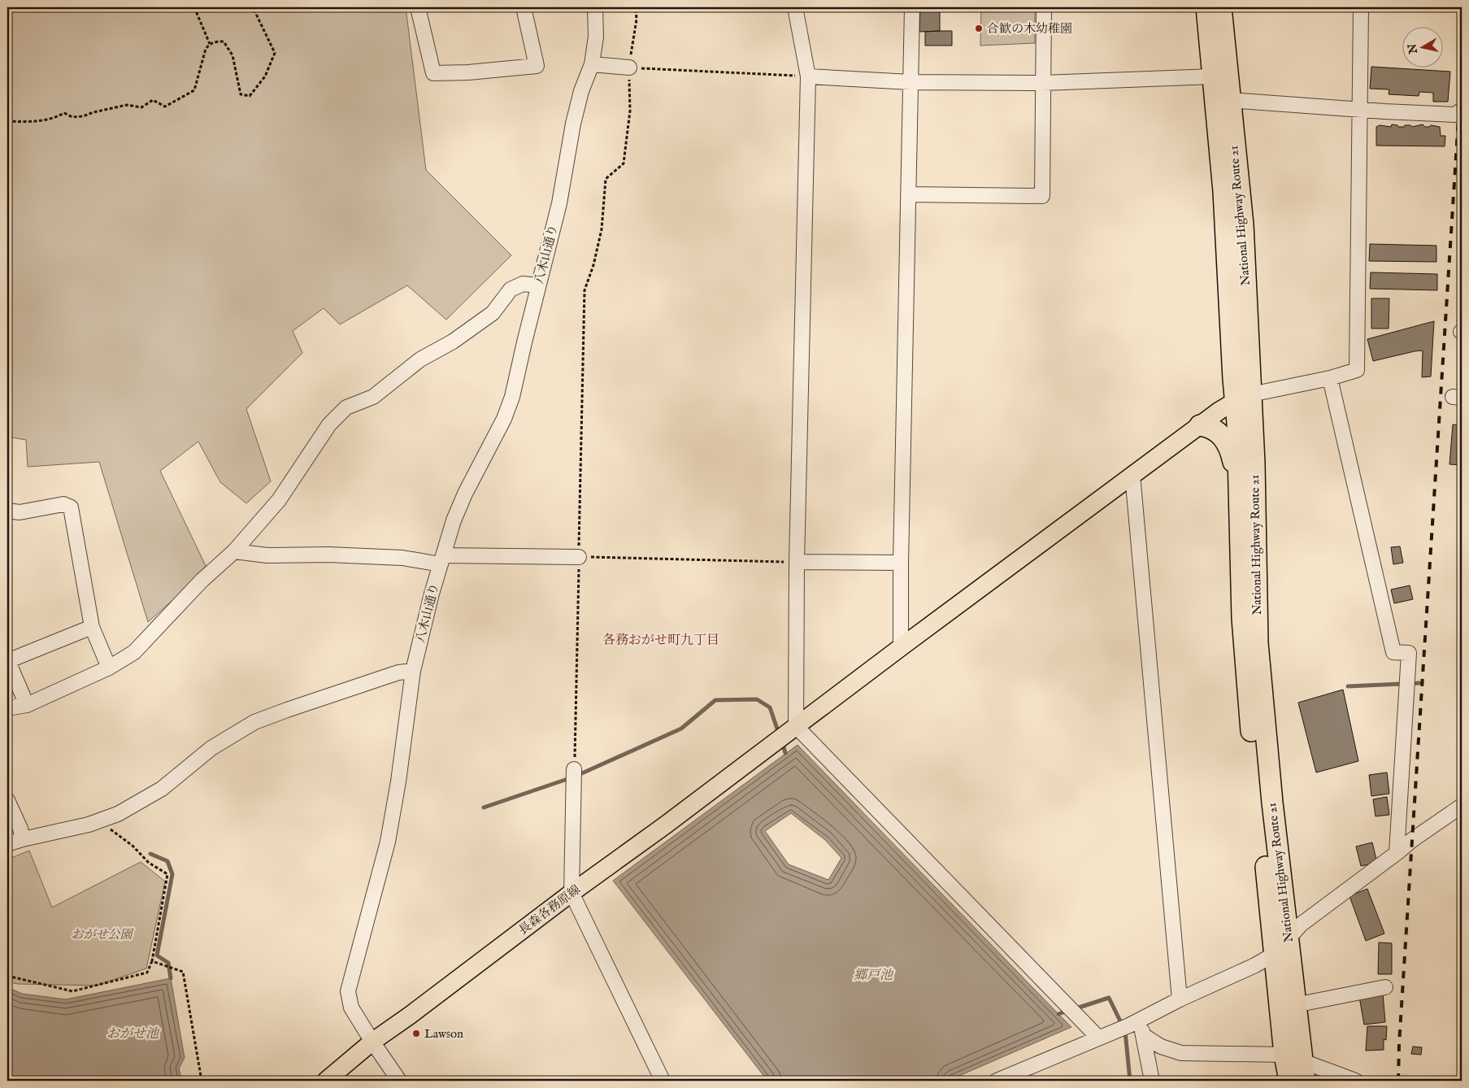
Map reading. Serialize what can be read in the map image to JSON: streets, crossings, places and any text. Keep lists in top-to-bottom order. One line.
{"streets":{"highway":["National Highway Route 21"],"main road":["長森各務原線"],"street":["八木山通り"]},"crossings":[["National Highway Route 21","長森各務原線"],["八木山通り","長森各務原線"]],"districts":["各務おがせ町九丁目"],"water":["郷戸池","おがせ池"],"parks":["おがせ公園"],"places":["合歓の木幼稚園","Lawson"],"north":"left"}
